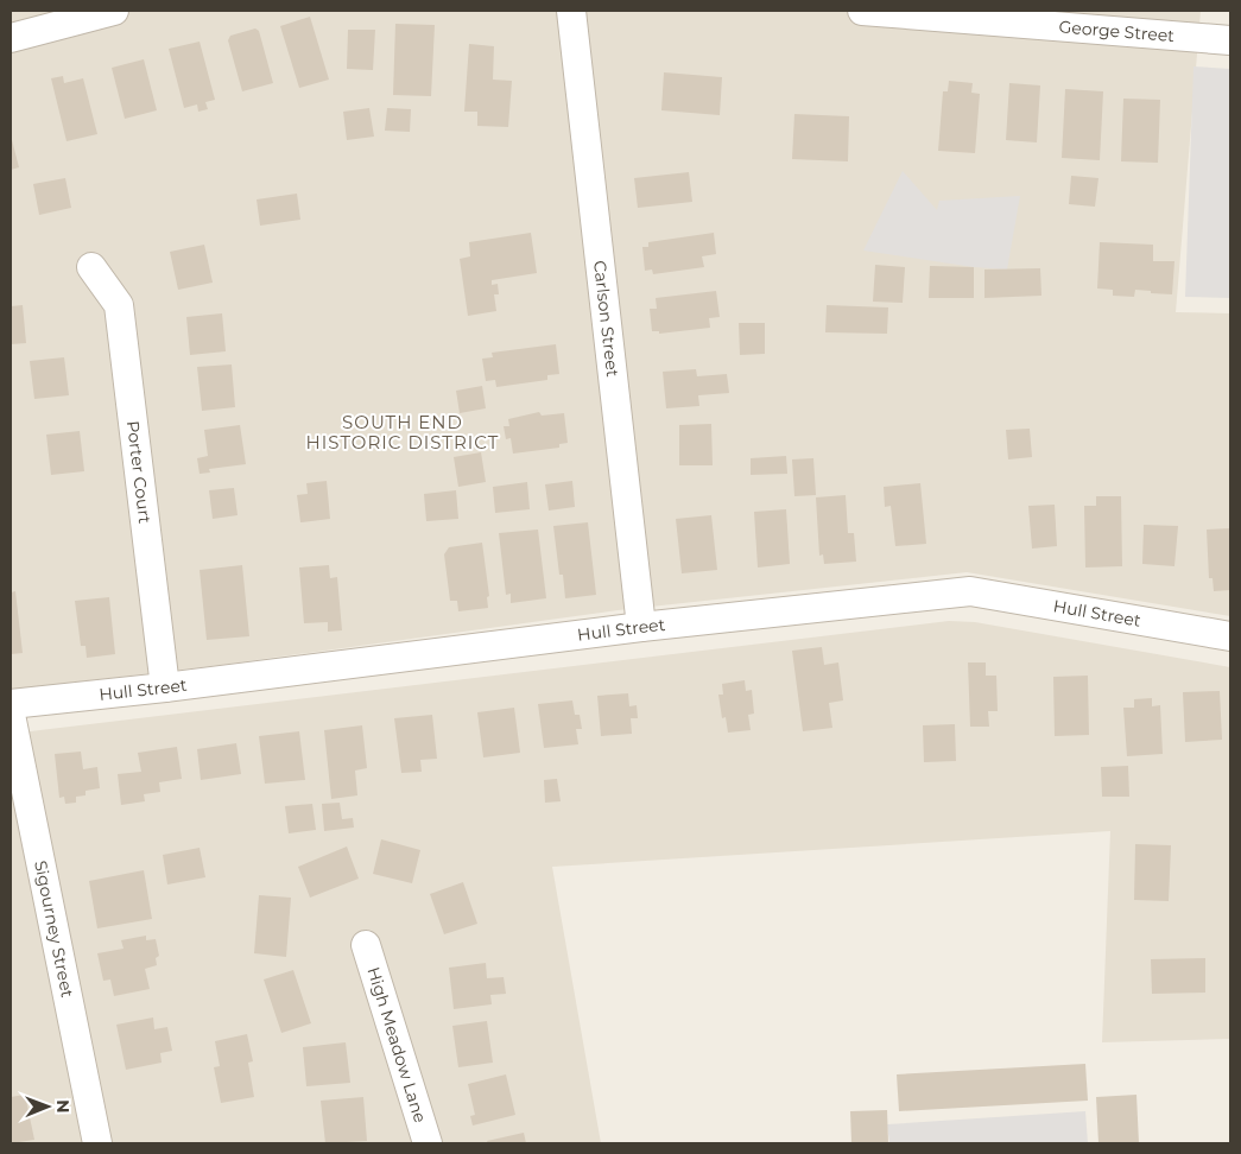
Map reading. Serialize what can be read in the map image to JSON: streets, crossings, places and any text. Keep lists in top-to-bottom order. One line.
{"streets":{"street":["George Street","Carlson Street","Porter Court","Hull Street","Sigourney Street","High Meadow Lane"]},"crossings":[["Carlson Street","Hull Street"],["Porter Court","Hull Street"]],"districts":["SOUTH END HISTORIC DISTRICT"],"north":"right"}
